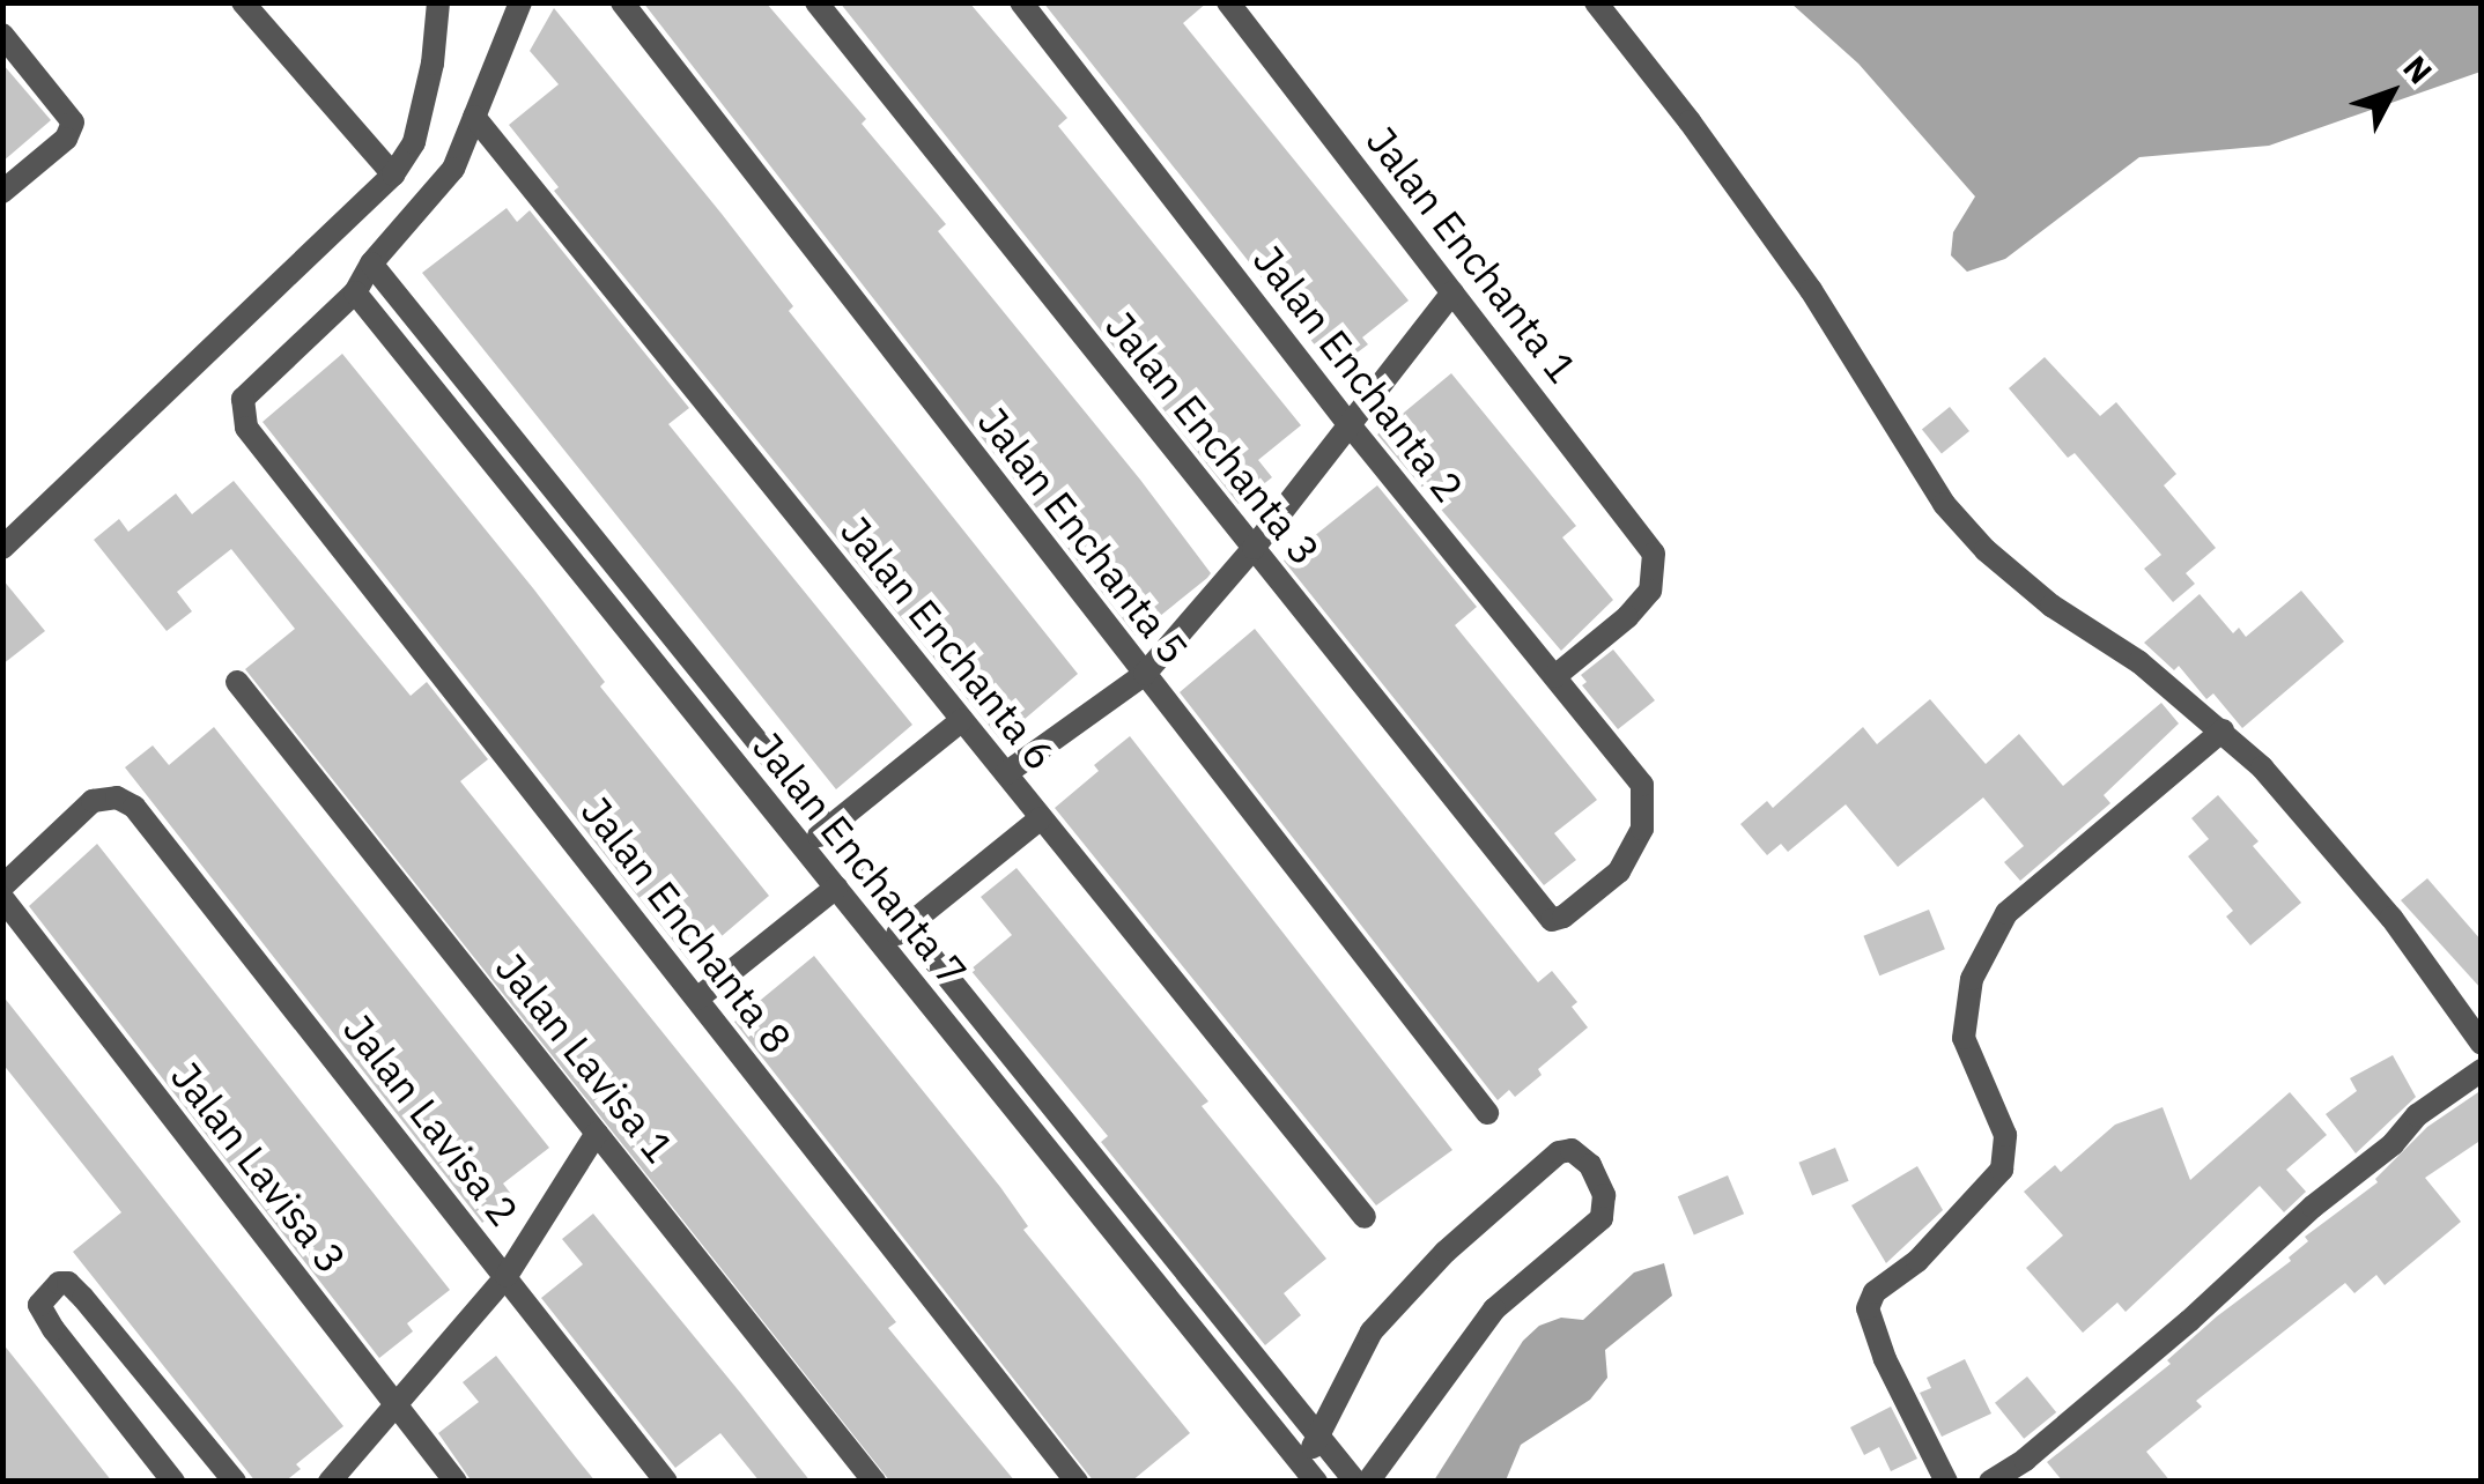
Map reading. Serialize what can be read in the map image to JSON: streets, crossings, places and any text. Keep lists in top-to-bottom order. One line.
{"streets":{"street":["Jalan Enchanta 1","Jalan Enchanta 2","Jalan Enchanta 3","Jalan Enchanta 5","Jalan Enchanta 6","Jalan Enchanta 7","Jalan Enchanta 8","Jalan Lavisa 1","Jalan Lavisa 2","Jalan Lavisa 3"]},"crossings":[["Jalan Enchanta 1","Jalan Enchanta 2"],["Jalan Enchanta 2","Jalan Enchanta 3"],["Jalan Enchanta 7","Jalan Enchanta 8"]],"north":"top right"}
